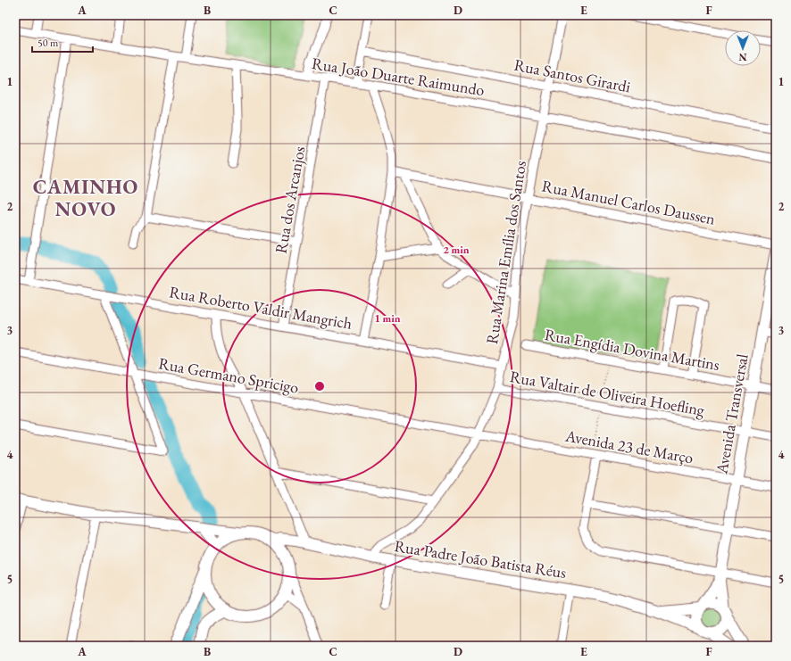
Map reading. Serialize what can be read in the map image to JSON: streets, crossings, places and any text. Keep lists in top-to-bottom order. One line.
{"streets":{"main road":["Avenida Transversal","Rua Padre João Batista Réus"],"street":["Rua Santos Girardi","Rua João Duarte Raimundo","Rua dos Arcanjos","Rua Manuel Carlos Daussen","Rua Marina Emília dos Santos","Rua Roberto Valdir Mangrich","Rua Engídia Dovina Martins","Rua Germano Spricigo","Rua Valtair de Oliveira Hoefling","Avenida 23 de Março"]},"crossings":[["Rua Santos Girardi","Rua Marina Emília dos Santos"],["Rua João Duarte Raimundo","Rua dos Arcanjos"],["Rua João Duarte Raimundo","Rua Marina Emília dos Santos"],["Rua dos Arcanjos","Rua Roberto Valdir Mangrich"],["Rua Manuel Carlos Daussen","Rua Marina Emília dos Santos"],["Rua Marina Emília dos Santos","Rua Roberto Valdir Mangrich"],["Rua Marina Emília dos Santos","Rua Germano Spricigo"],["Rua Marina Emília dos Santos","Rua Valtair de Oliveira Hoefling"],["Rua Marina Emília dos Santos","Avenida 23 de Março"],["Rua Marina Emília dos Santos","Rua Padre João Batista Réus"],["Rua Engídia Dovina Martins","Avenida Transversal"],["Rua Germano Spricigo","Avenida 23 de Março"],["Rua Valtair de Oliveira Hoefling","Avenida Transversal"],["Avenida Transversal","Avenida 23 de Março"],["Avenida Transversal","Rua Padre João Batista Réus"]],"districts":["CAMINHO NOVO"],"scale_bar":"50 m","north":"bottom","grid":{"columns":["A","B","C","D","E","F"],"rows":["1","2","3","4","5"]},"rings":["2 min","1 min"]}
